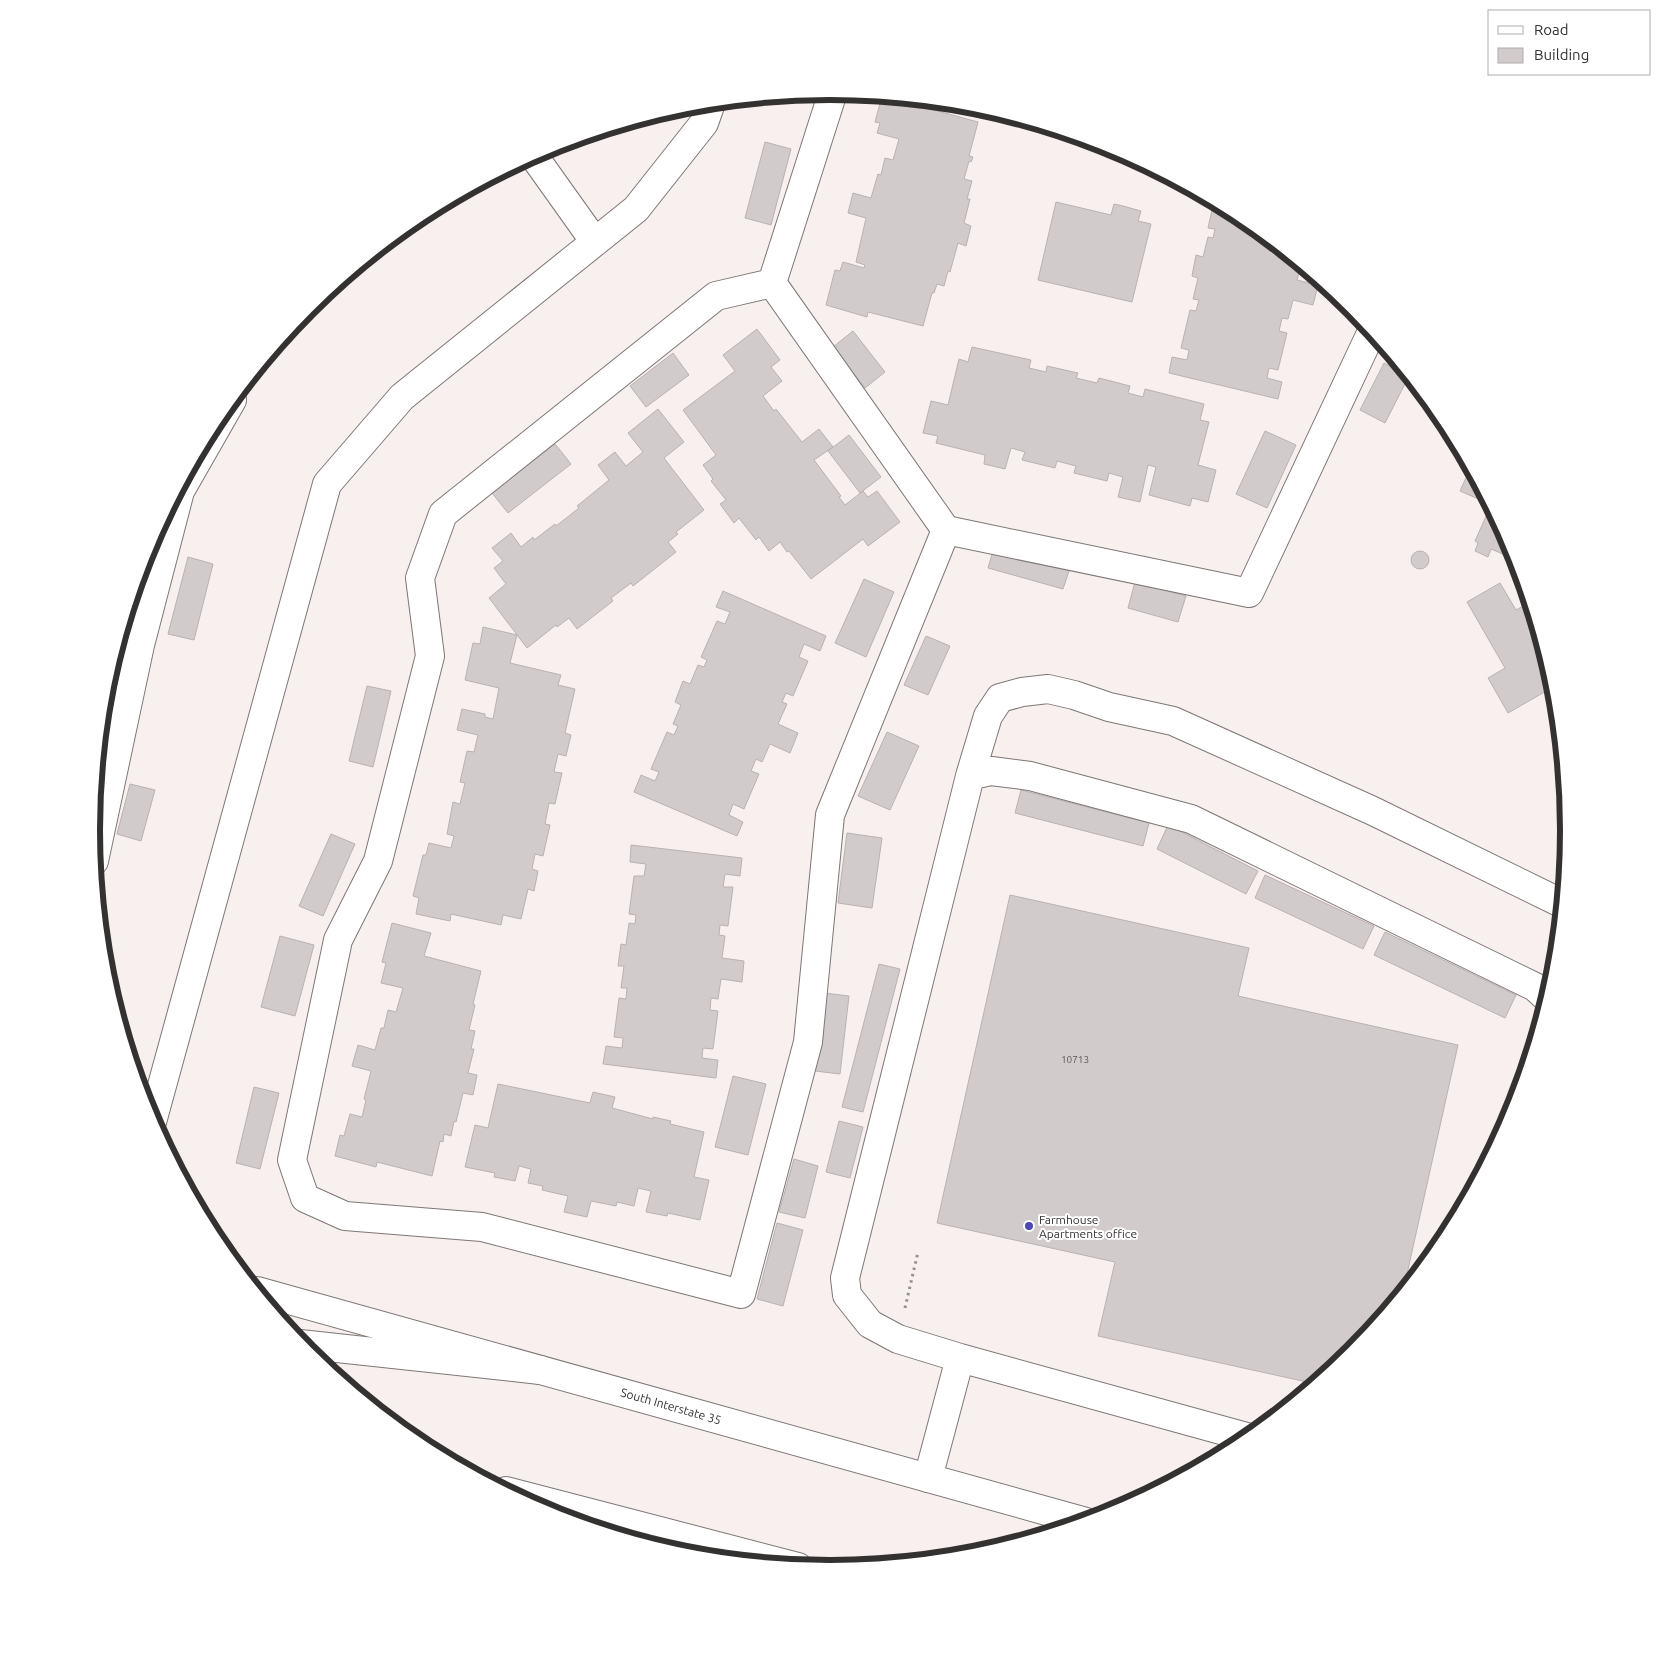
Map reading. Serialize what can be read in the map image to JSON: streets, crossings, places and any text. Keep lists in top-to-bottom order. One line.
{"streets":{"main road":["South Interstate 35"]},"places":["Farmhouse Apartments office"],"house_numbers":["10713"],"legend":["Road","Building"]}
